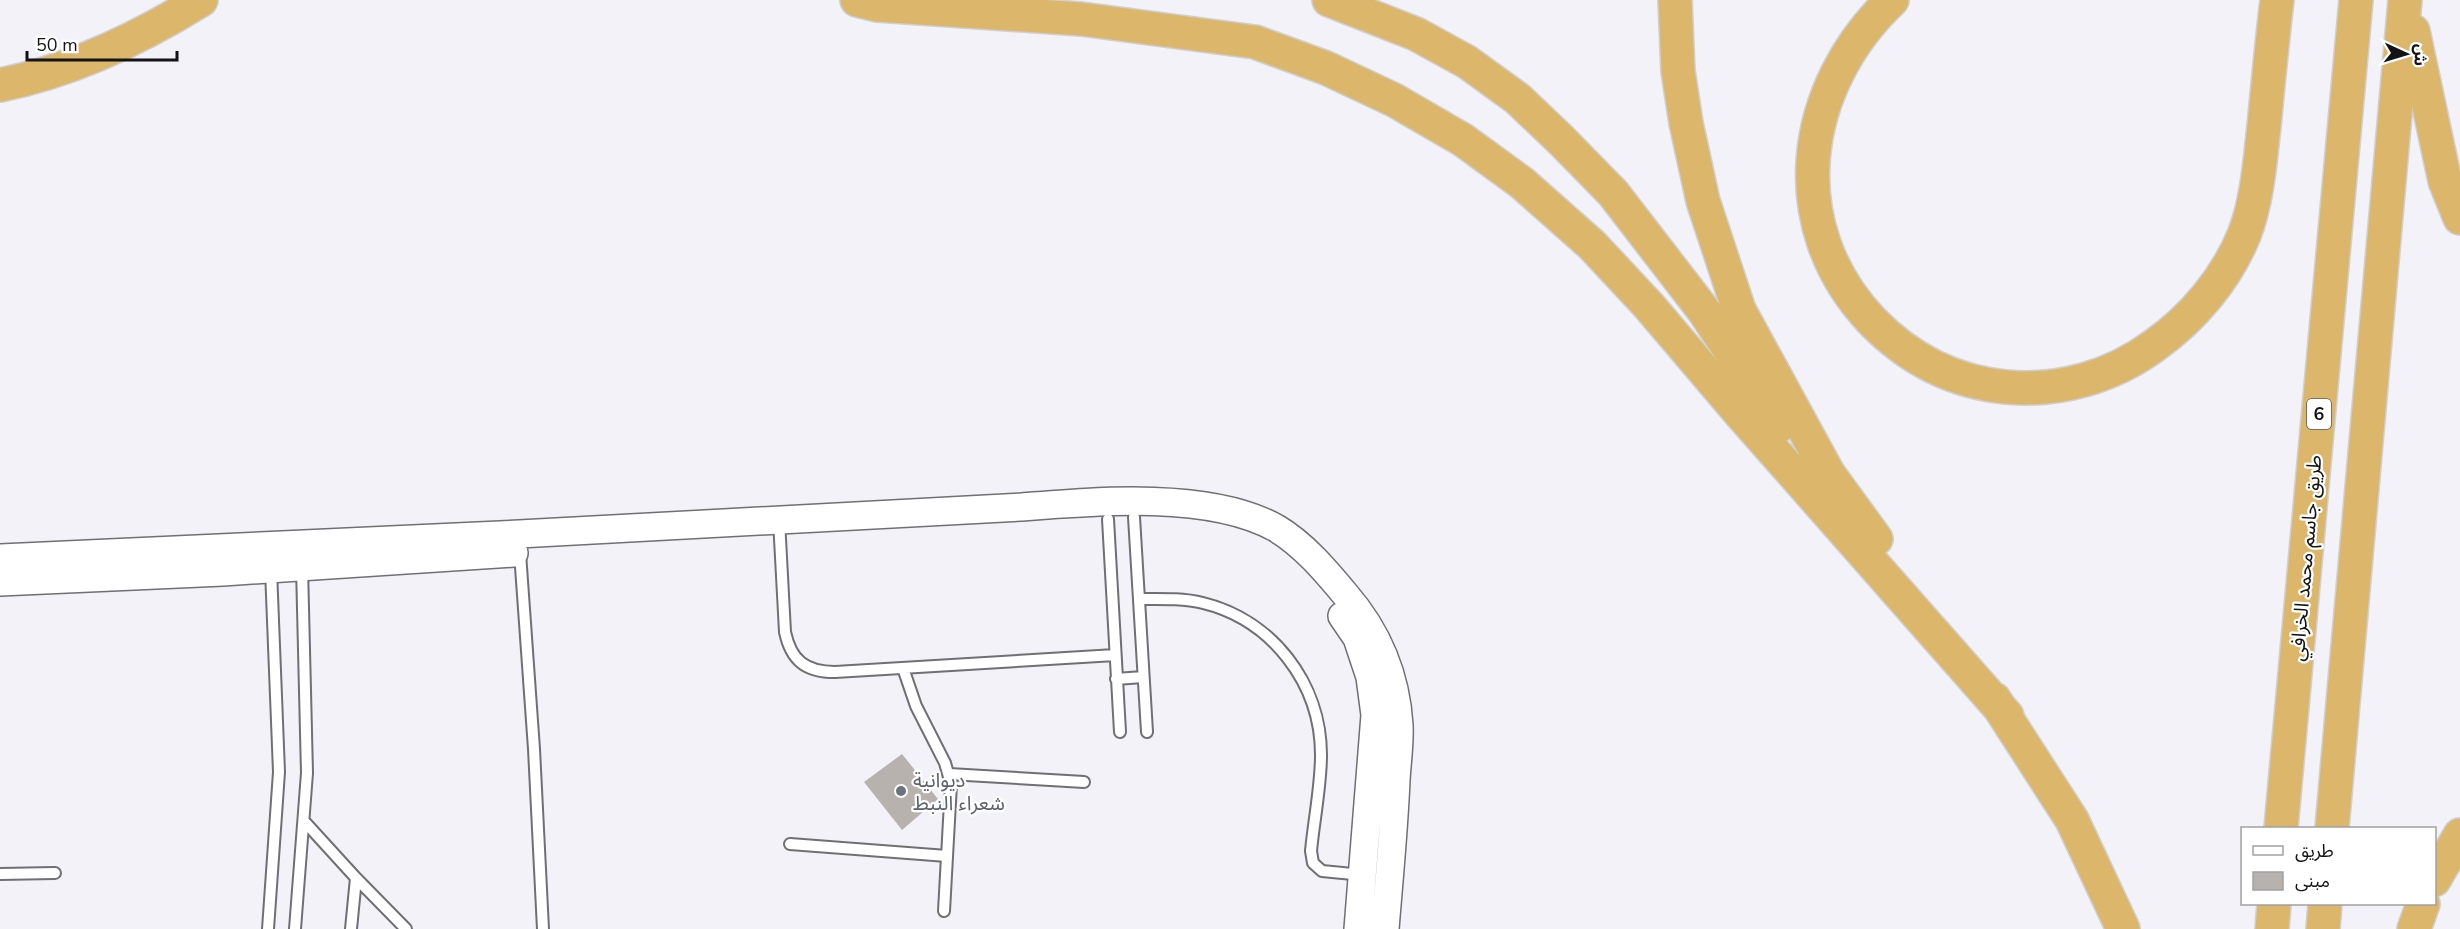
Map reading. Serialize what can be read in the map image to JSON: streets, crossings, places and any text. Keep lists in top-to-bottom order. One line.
{"streets":{"highway":["6","طريق جاسم محمد الخرافي"]},"places":["ديوانية شعراء النبط"],"legend":["طريق","مبنى"],"scale_bar":"50 m","north":"right"}
